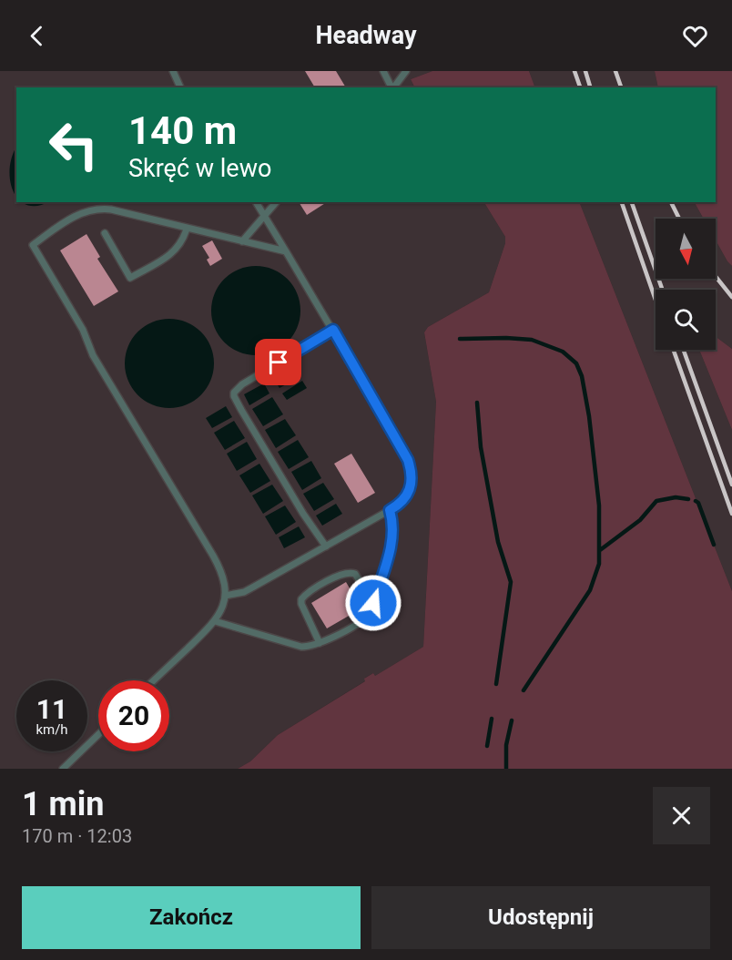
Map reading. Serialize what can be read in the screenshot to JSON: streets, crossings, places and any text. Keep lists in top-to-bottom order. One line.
{"north":"bottom","page":{"header":"Headway","turn":["140 m","Skręć w lewo"],"speed":"11 km/h","limit":"20","heading":["1 min","170 m · 12:03"],"buttons":["Zakończ","Udostępnij"]}}
